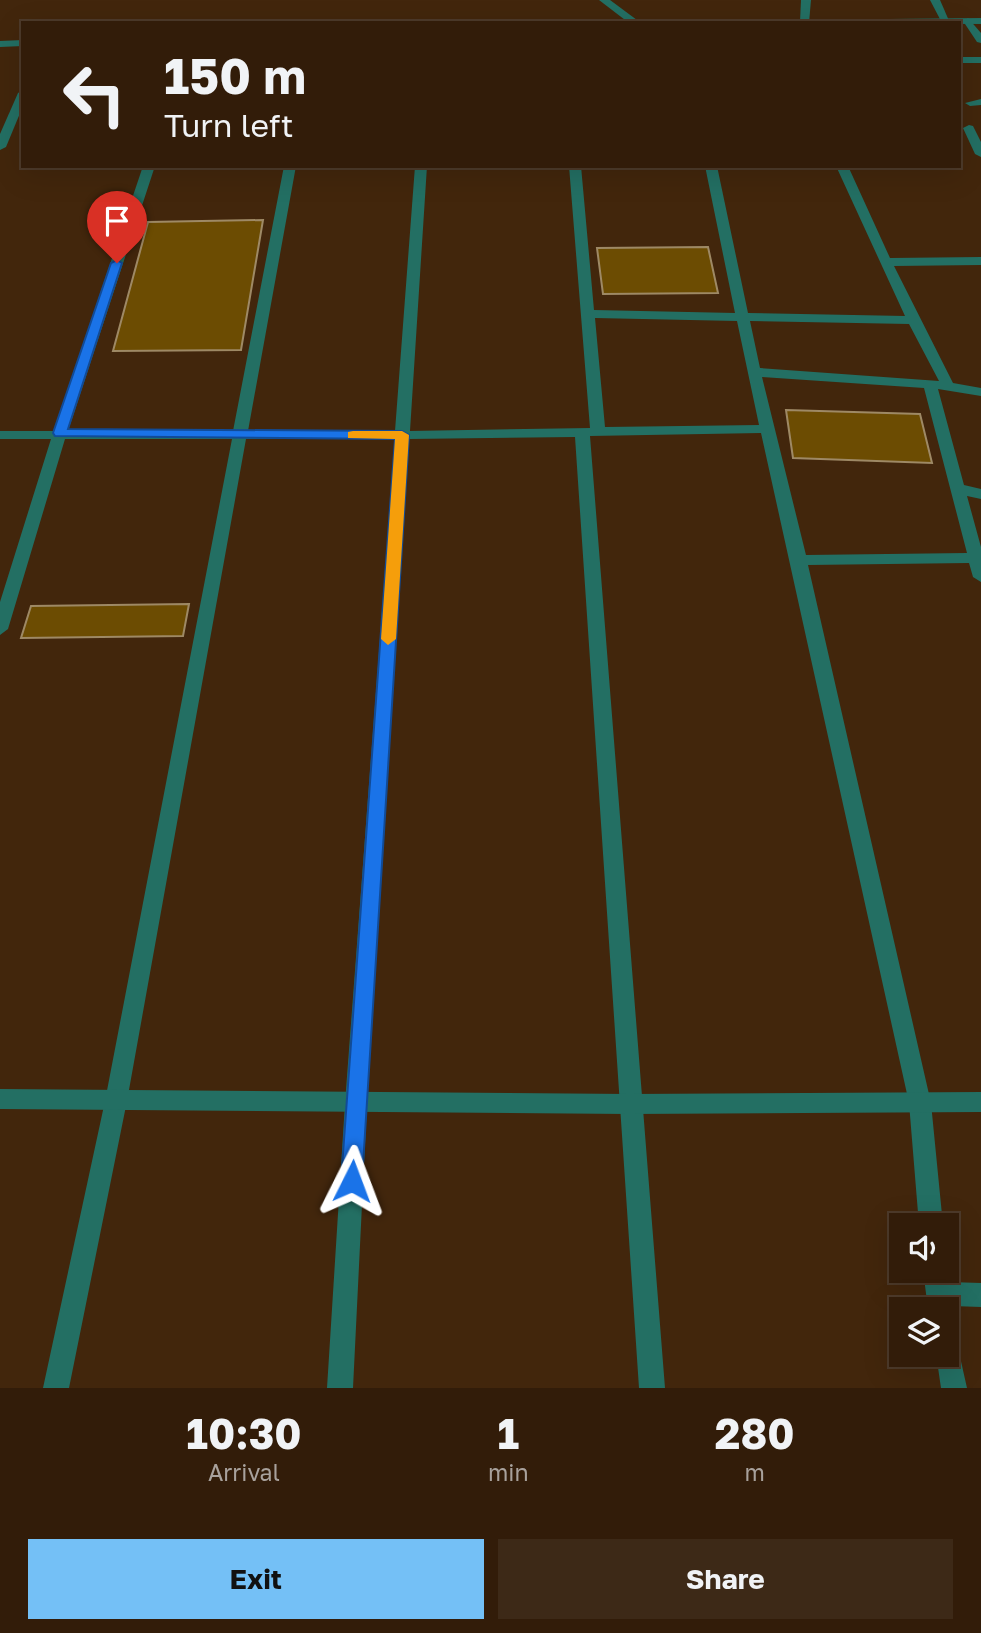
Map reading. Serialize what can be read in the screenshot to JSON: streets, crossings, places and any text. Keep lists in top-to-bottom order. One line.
{"page":{"turn":["150 m","Turn left"],"eta":["10:30","Arrival","1","min","280","m"],"buttons":["Exit","Share"]}}
